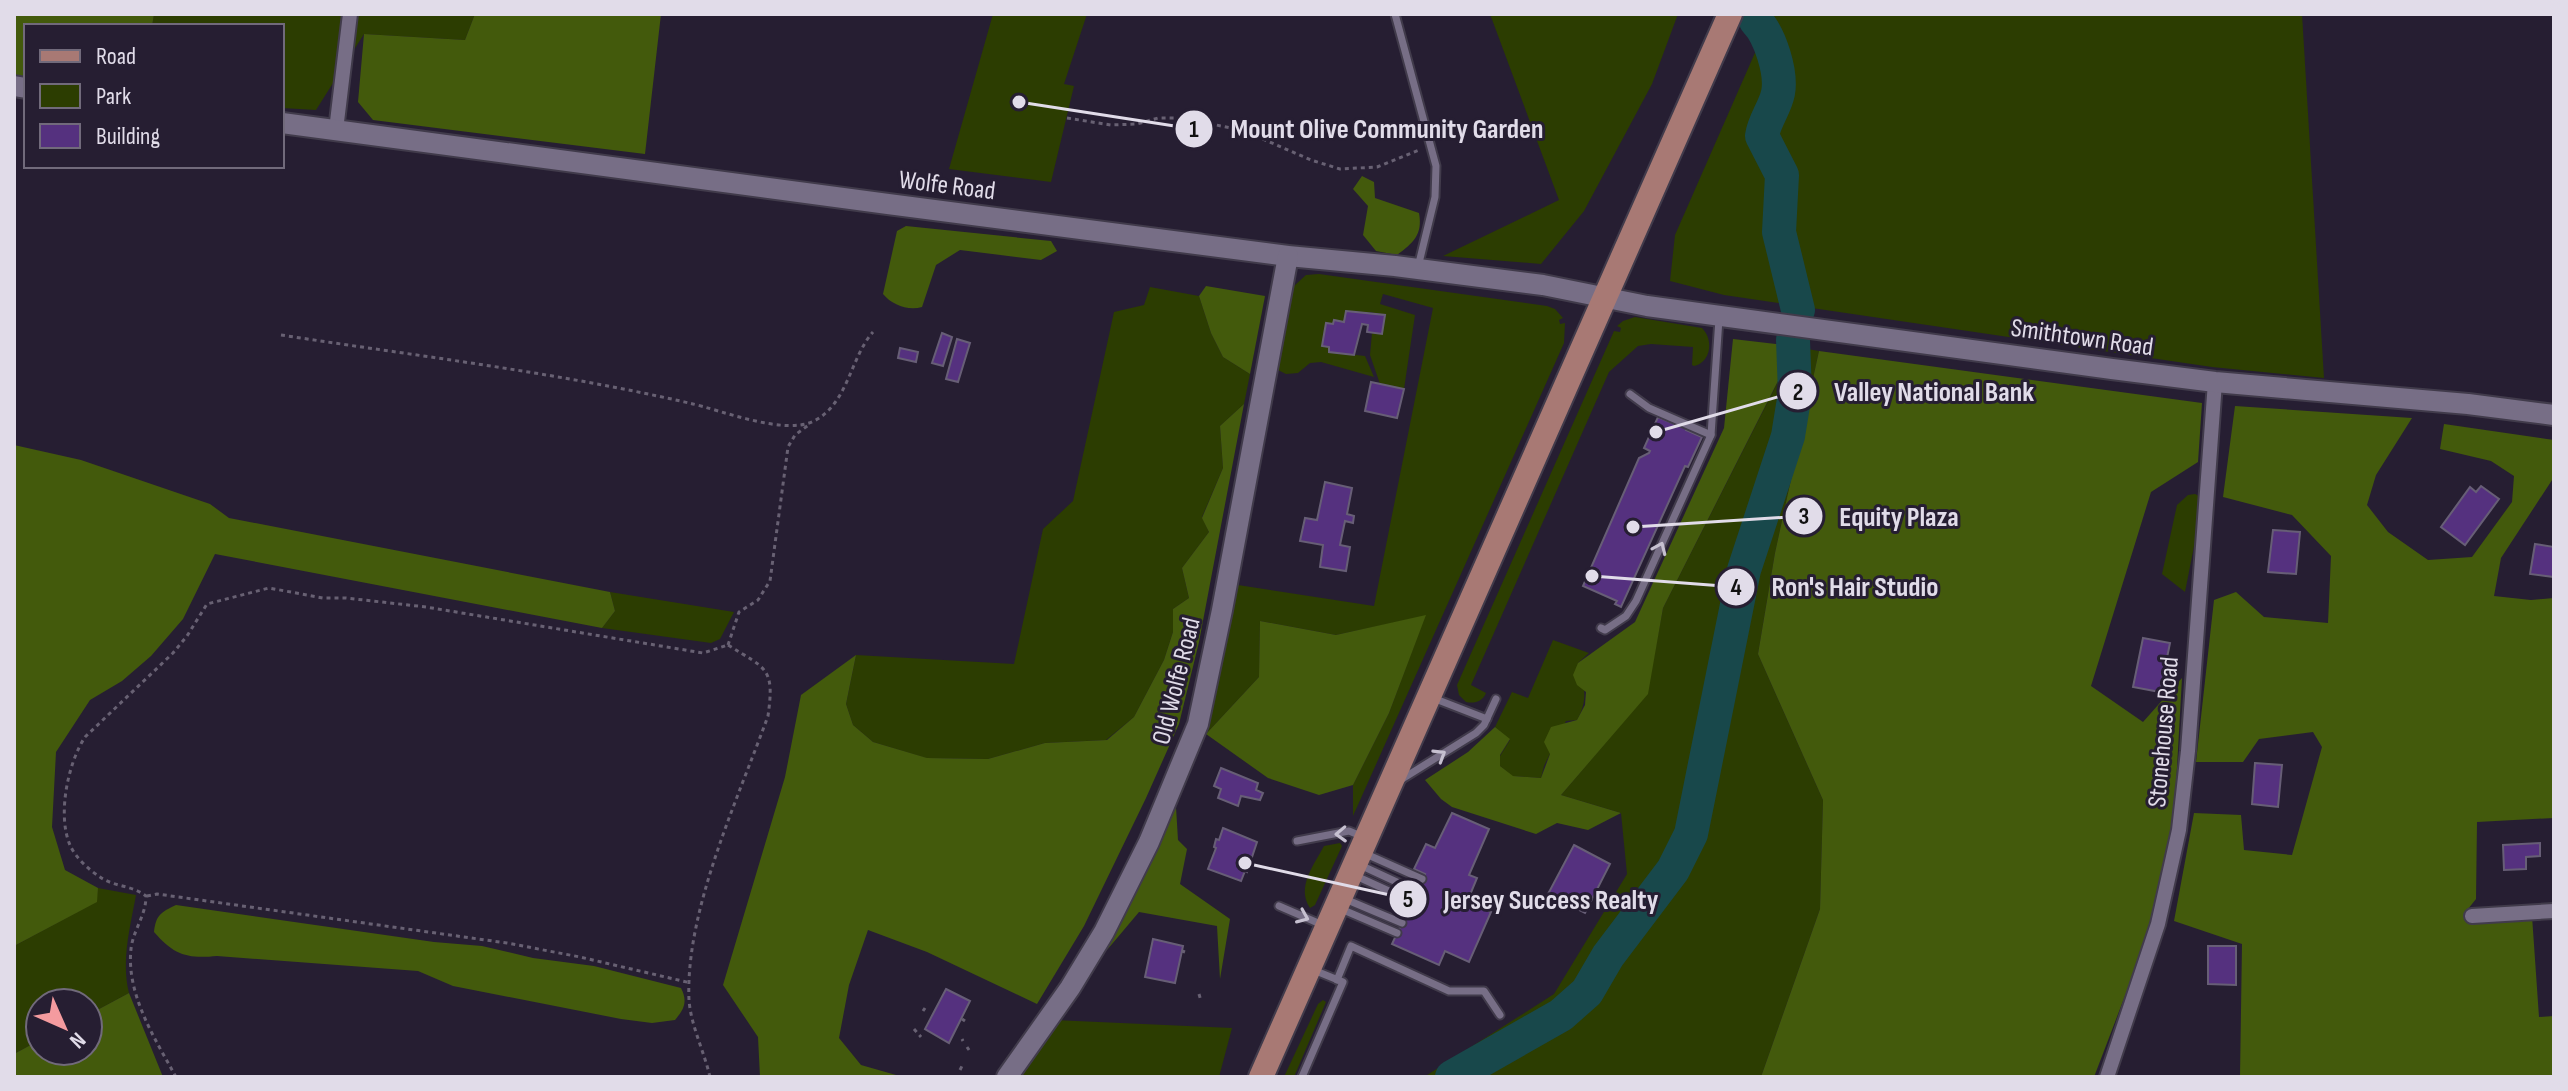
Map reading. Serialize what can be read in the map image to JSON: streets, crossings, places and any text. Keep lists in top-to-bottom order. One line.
{"streets":{"street":["Wolfe Road","Smithtown Road","Old Wolfe Road","Stonehouse Road"]},"crossings":[["Wolfe Road","Smithtown Road"],["Wolfe Road","Old Wolfe Road"],["Smithtown Road","Stonehouse Road"]],"places":["Mount Olive Community Garden","Valley National Bank","Equity Plaza","Ron's Hair Studio","Jersey Success Realty"],"legend":["Road","Park","Building"],"north":"bottom right"}
